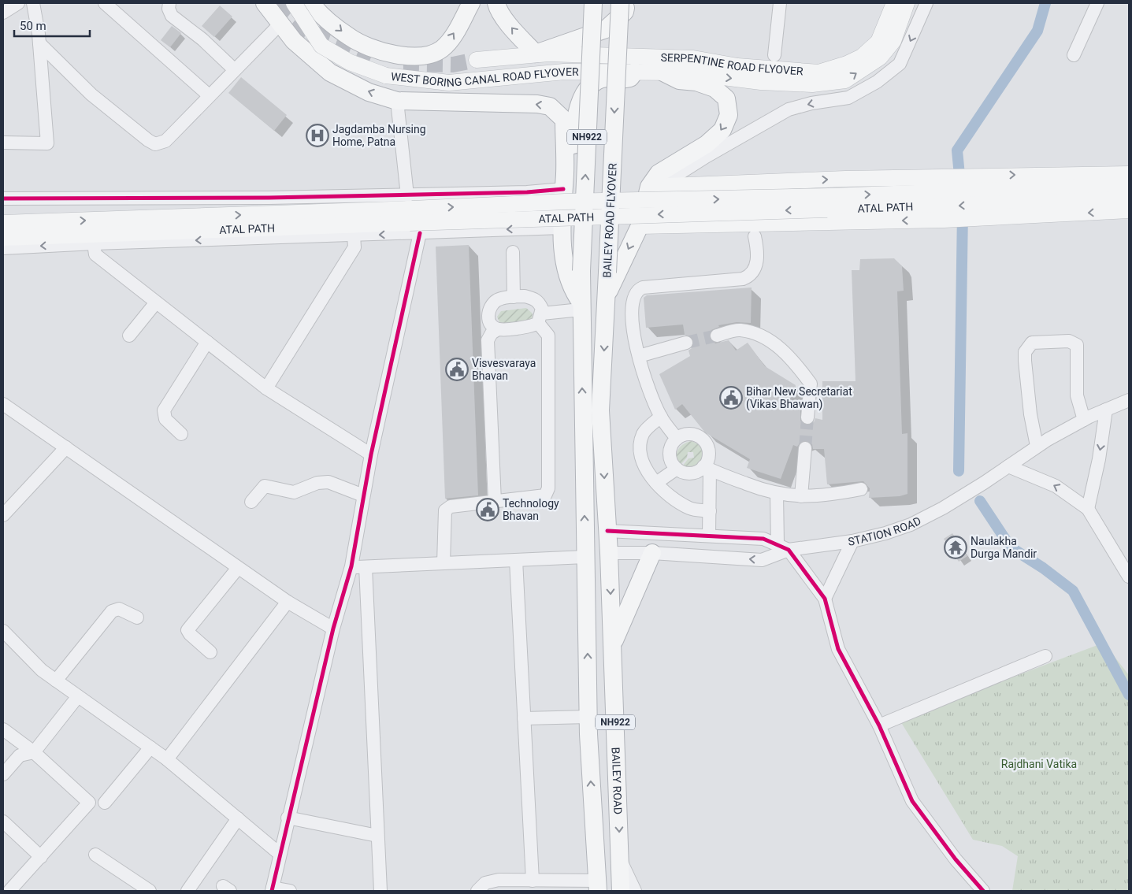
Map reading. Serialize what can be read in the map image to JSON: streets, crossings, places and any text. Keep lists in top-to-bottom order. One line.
{"streets":{"highway":["NH922","BAILEY ROAD FLYOVER","BAILEY ROAD"],"main road":["SERPENTINE ROAD FLYOVER","WEST BORING CANAL ROAD FLYOVER","ATAL PATH"],"street":["STATION ROAD"]},"crossings":[["SERPENTINE ROAD FLYOVER","WEST BORING CANAL ROAD FLYOVER"],["NH922","BAILEY ROAD FLYOVER"],["NH922","STATION ROAD"],["NH922","BAILEY ROAD"],["STATION ROAD","BAILEY ROAD"]],"parks":["Rajdhani Vatika"],"places":{"hospital":["Jagdamba Nursing Home, Patna"],"public building":["Visvesvaraya Bhavan","Bihar New Secretariat (Vikas Bhawan)","Technology Bhavan"],"temple":["Naulakha Durga Mandir"]},"scale_bar":"50 m"}
